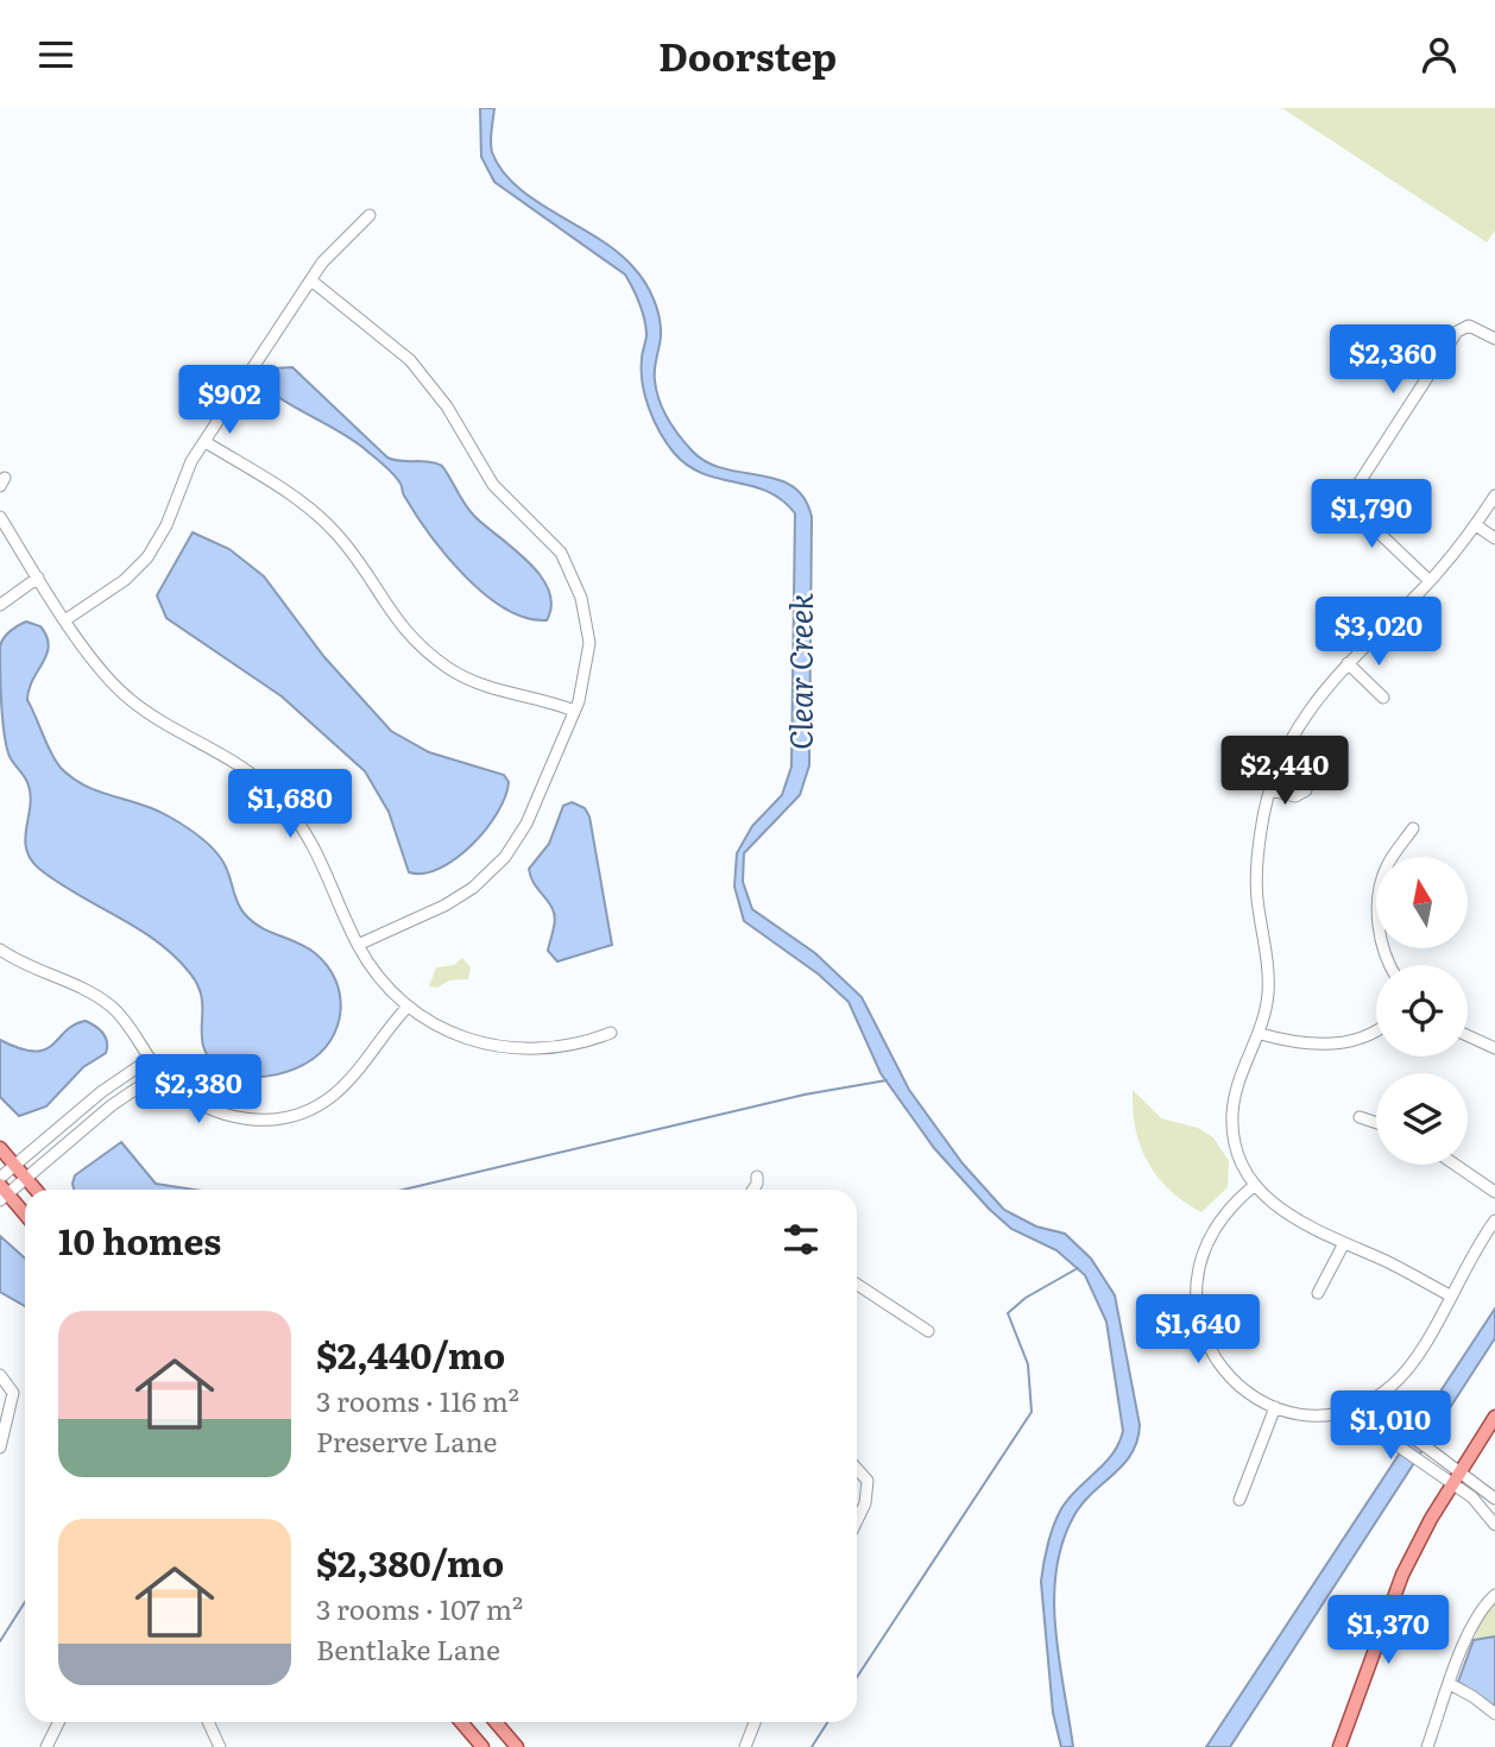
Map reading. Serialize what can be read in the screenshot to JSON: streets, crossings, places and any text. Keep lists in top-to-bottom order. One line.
{"water":["Clear Creek"],"north":"top","page":{"header":"Doorstep","price":["$2,360","$902","$1,790","$3,020","$2,440","$1,680","$2,380","$1,640","$1,010","$1,370"],"heading":"10 homes","list":[{"name":"$2,440/mo","note":"3 rooms · 116 m² · Preserve Lane"},{"name":"$2,380/mo","note":"3 rooms · 107 m² · Bentlake Lane"}]}}
